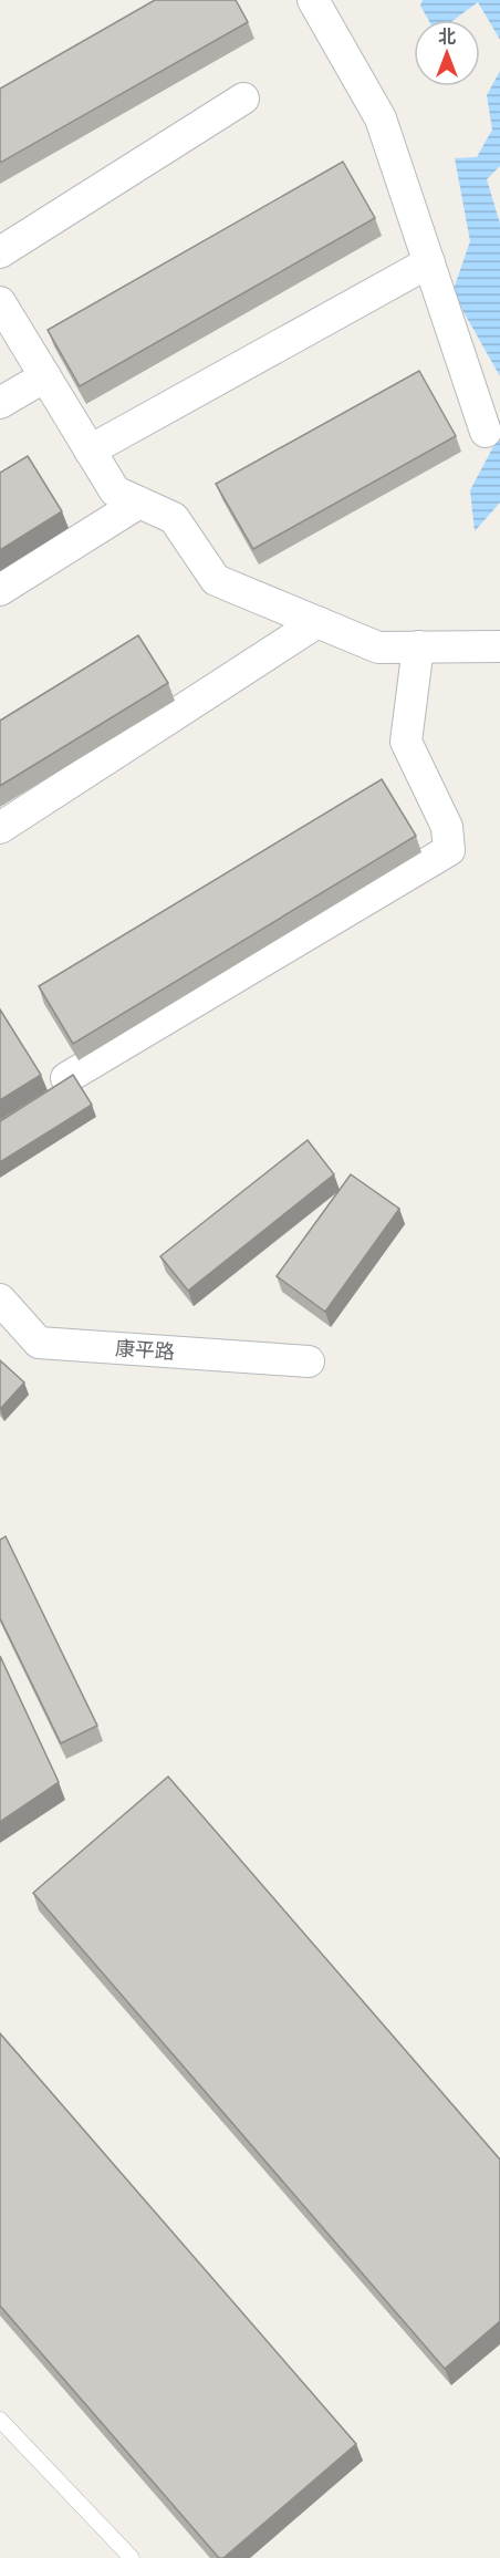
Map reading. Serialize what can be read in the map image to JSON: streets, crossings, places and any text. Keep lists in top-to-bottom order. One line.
{"streets":{"street":["康平路"]},"north":"top"}
